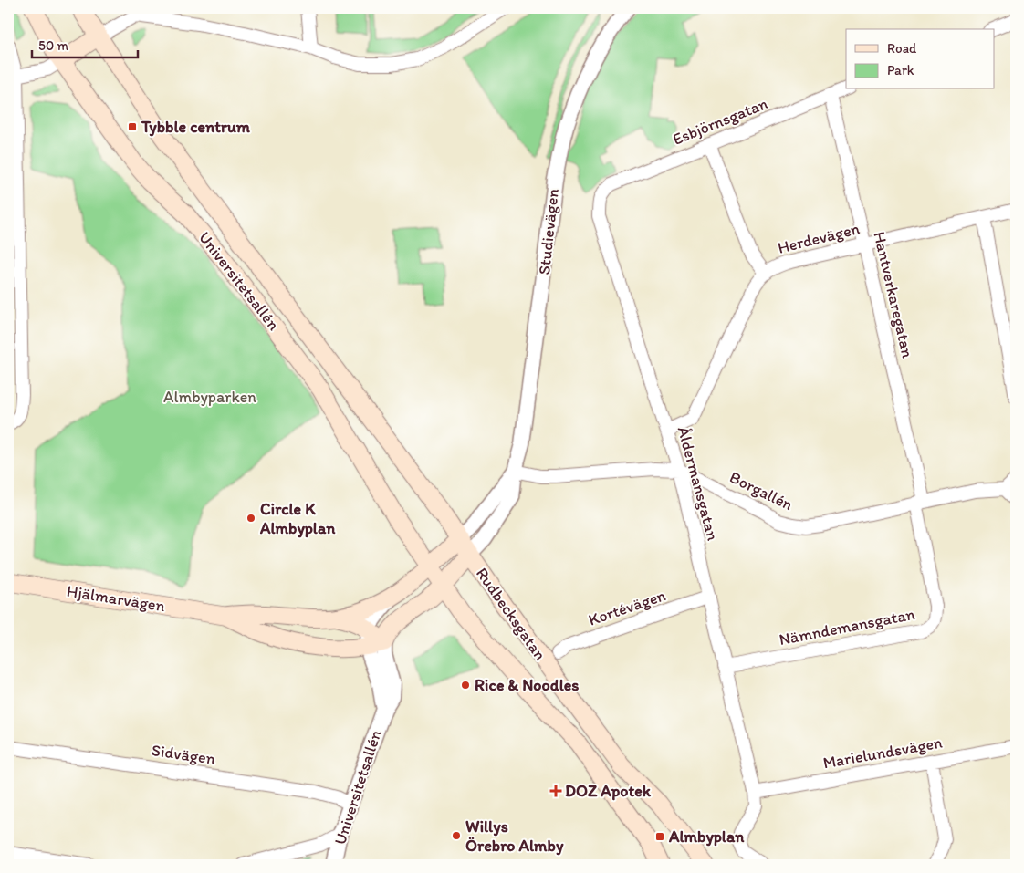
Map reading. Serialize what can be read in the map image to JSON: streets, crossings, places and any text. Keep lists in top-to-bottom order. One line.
{"streets":{"main road":["Studievägen","Universitetsallén","Hjälmarvägen","Rudbecksgatan"],"street":["Esbjörnsgatan","Herdevägen","Hantverkaregatan","Åldermansgatan","Borgallén","Kortévägen","Nämndemansgatan","Marielundsvägen","Sidvägen"]},"crossings":[["Esbjörnsgatan","Hantverkaregatan"],["Esbjörnsgatan","Åldermansgatan"],["Studievägen","Universitetsallén"],["Studievägen","Borgallén"],["Studievägen","Rudbecksgatan"],["Herdevägen","Hantverkaregatan"],["Herdevägen","Åldermansgatan"],["Universitetsallén","Hjälmarvägen"],["Universitetsallén","Rudbecksgatan"],["Universitetsallén","Sidvägen"],["Hantverkaregatan","Borgallén"],["Hantverkaregatan","Nämndemansgatan"],["Åldermansgatan","Borgallén"],["Åldermansgatan","Kortévägen"],["Åldermansgatan","Nämndemansgatan"],["Åldermansgatan","Marielundsvägen"],["Borgallén","Nämndemansgatan"]],"parks":["Almbyparken"],"places":{"transit":["Tybble centrum","Almbyplan"],"other":["Circle K Almbyplan","Rice & Noodles","Willys Örebro Almby"],"health":["DOZ Apotek"]},"legend":["Road","Park"],"scale_bar":"50 m"}
